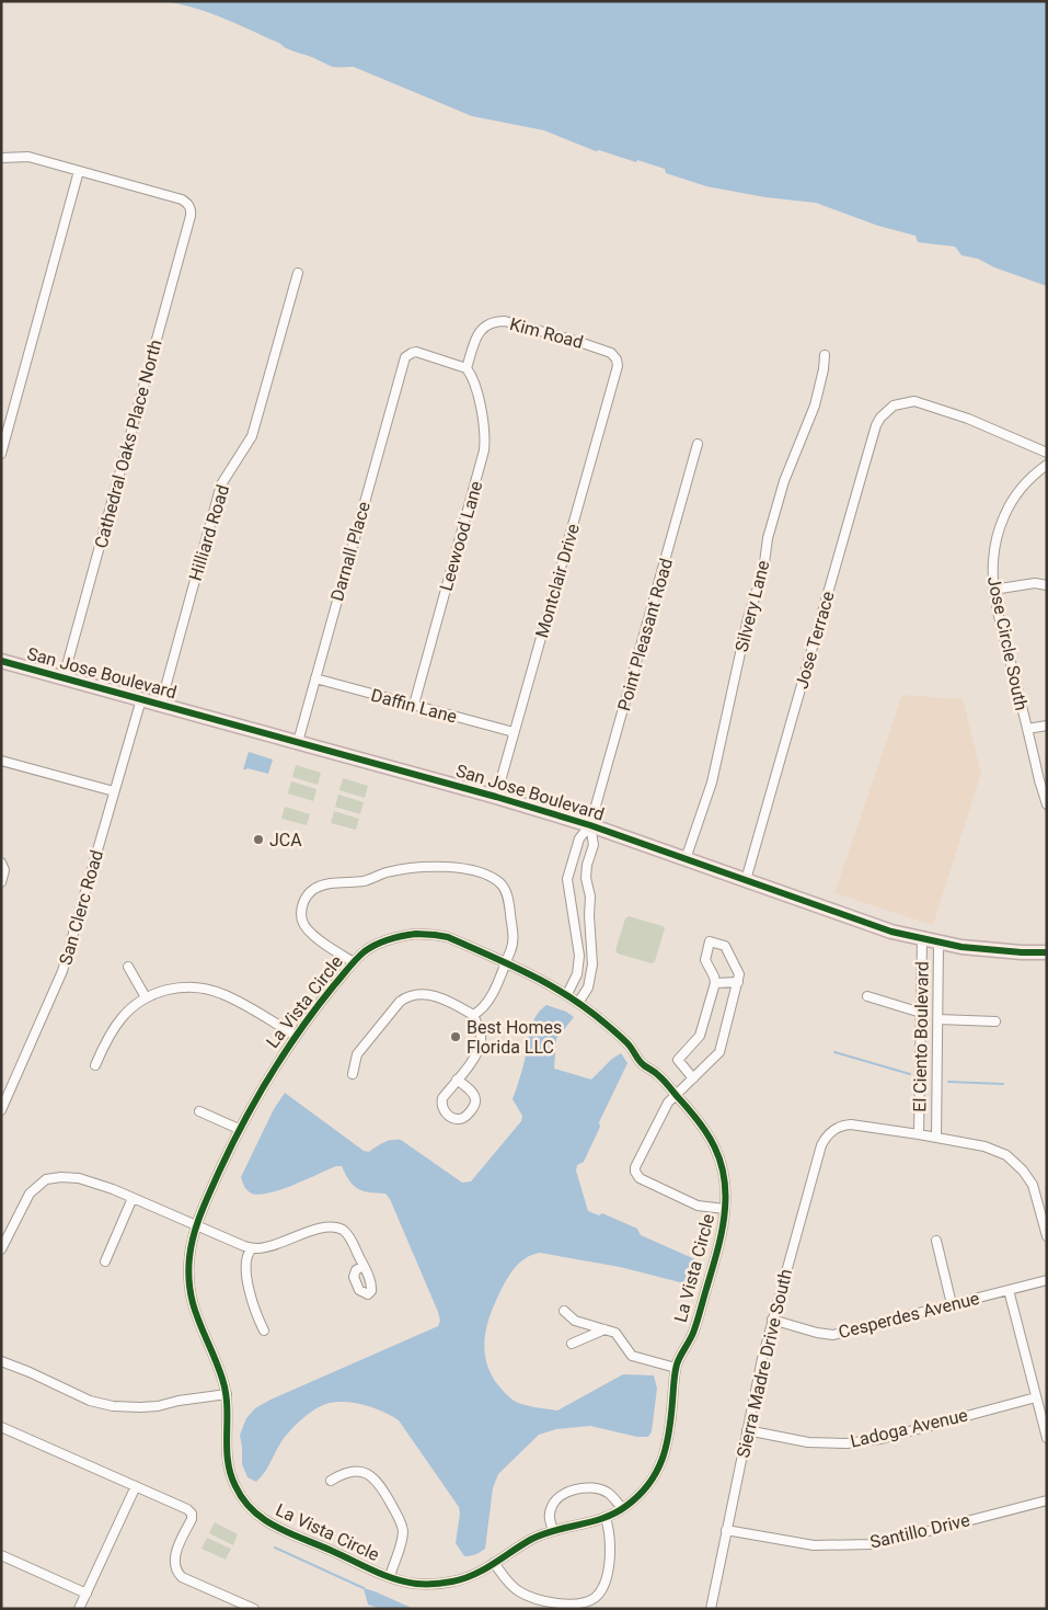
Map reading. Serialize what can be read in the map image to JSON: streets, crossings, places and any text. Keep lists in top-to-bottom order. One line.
{"streets":{"main road":["San Jose Boulevard"],"street":["Kim Road","Cathedral Oaks Place North","Hilliard Road","Leewood Lane","Darnall Place","Montclair Drive","Silvery Lane","Point Pleasant Road","Jose Terrace","Jose Circle South","Daffin Lane","San Clerc Road","La Vista Circle","El Ciento Boulevard","Cesperdes Avenue","Sierra Madre Drive South","Ladoga Avenue","Santillo Drive"]},"crossings":[["Kim Road","Leewood Lane"],["Kim Road","Darnall Place"],["Kim Road","Montclair Drive"],["Cathedral Oaks Place North","San Jose Boulevard"],["Hilliard Road","San Jose Boulevard"],["Leewood Lane","Darnall Place"],["Leewood Lane","Daffin Lane"],["Darnall Place","San Jose Boulevard"],["Darnall Place","Daffin Lane"],["Montclair Drive","San Jose Boulevard"],["Montclair Drive","Daffin Lane"],["Silvery Lane","San Jose Boulevard"],["Point Pleasant Road","San Jose Boulevard"],["Point Pleasant Road","La Vista Circle"],["Jose Terrace","San Jose Boulevard"],["San Jose Boulevard","San Clerc Road"],["San Jose Boulevard","El Ciento Boulevard"],["El Ciento Boulevard","Sierra Madre Drive South"],["Cesperdes Avenue","Sierra Madre Drive South"],["Sierra Madre Drive South","Ladoga Avenue"],["Sierra Madre Drive South","Santillo Drive"]],"places":["JCA","Best Homes Florida LLC"]}
